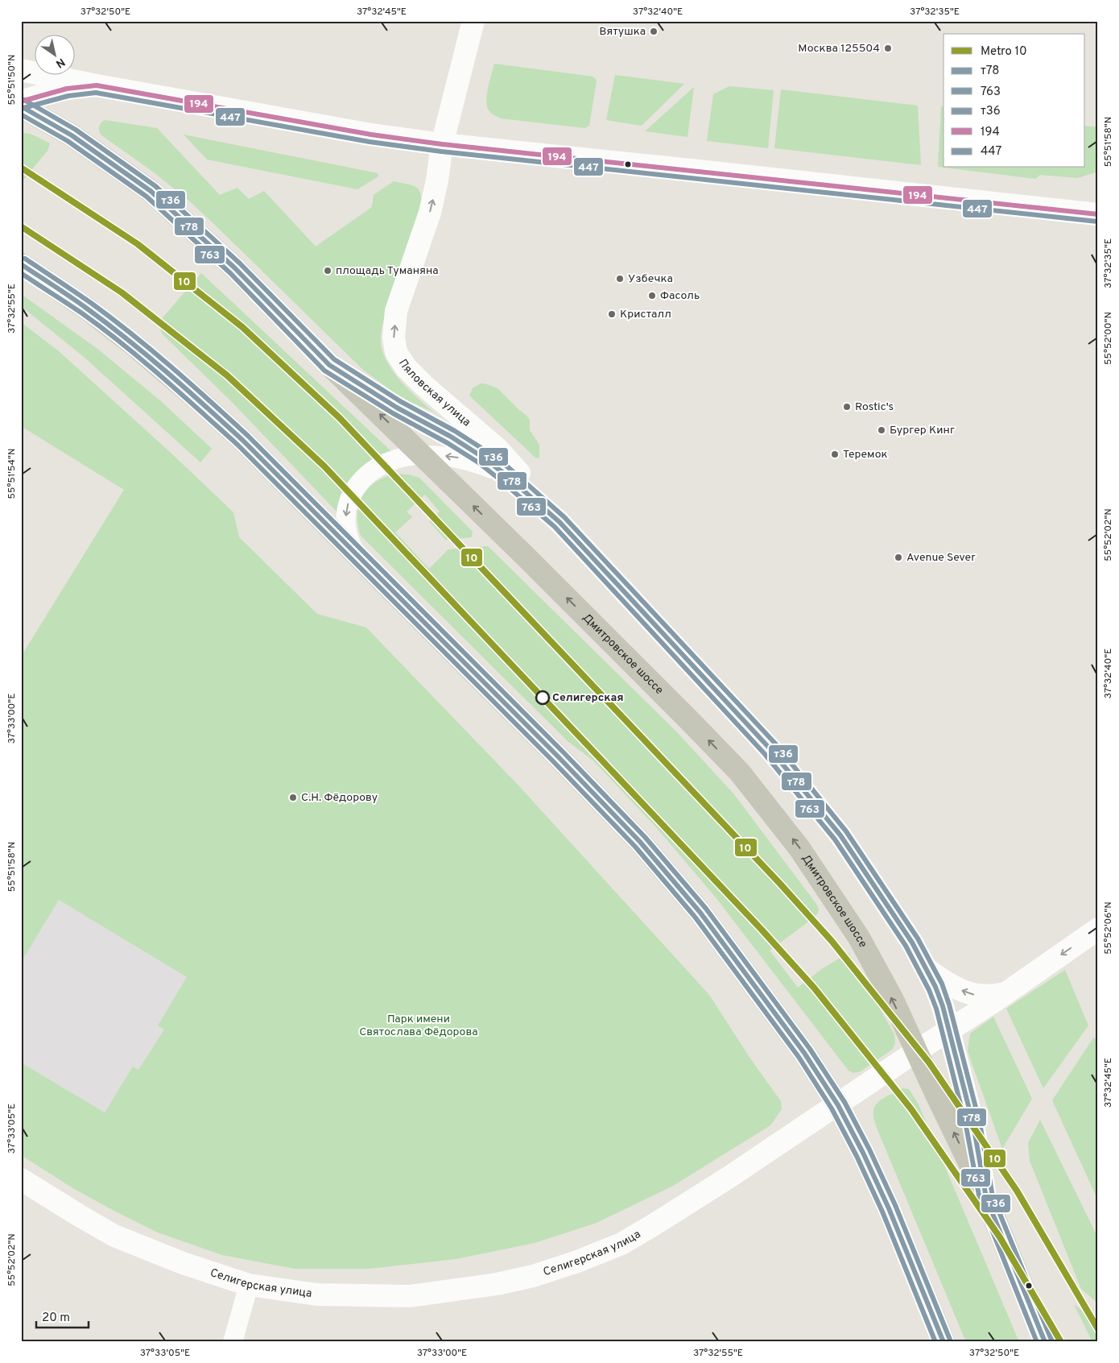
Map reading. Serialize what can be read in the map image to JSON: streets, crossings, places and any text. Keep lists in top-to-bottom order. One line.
{"streets":{"main road":["Дмитровское шоссе"],"street":["Пяловская улица","Селигерская улица"]},"crossings":[["Дмитровское шоссе","Селигерская улица"]],"one_way":["Пяловская улица"],"parks":["Парк имени Святослава Фёдорова"],"places":["Вятушка","Москва 125504","площадь Туманяна","Узбечка","Фасоль","Кристалл","Rostic's","Бургер Кинг","Теремок","Avenue Sever","Селигерская","С.Н. Фёдорову"],"lines":["transit line 194","transit line 447","transit line т36","transit line т78","transit line 763","metro line 10"],"legend":["Metro 10","т78","763","т36","194","447"],"scale_bar":"20 m","north":"bottom right","coordinates":["37°32'50\"E","37°32'45\"E","37°32'40\"E","37°32'35\"E","55°51'50\"N","55°51'58\"N","37°32'55\"E","55°52'00\"N","55°51'54\"N","55°52'02\"N","37°33'00\"E","55°52'06\"N","37°33'05\"E"]}
